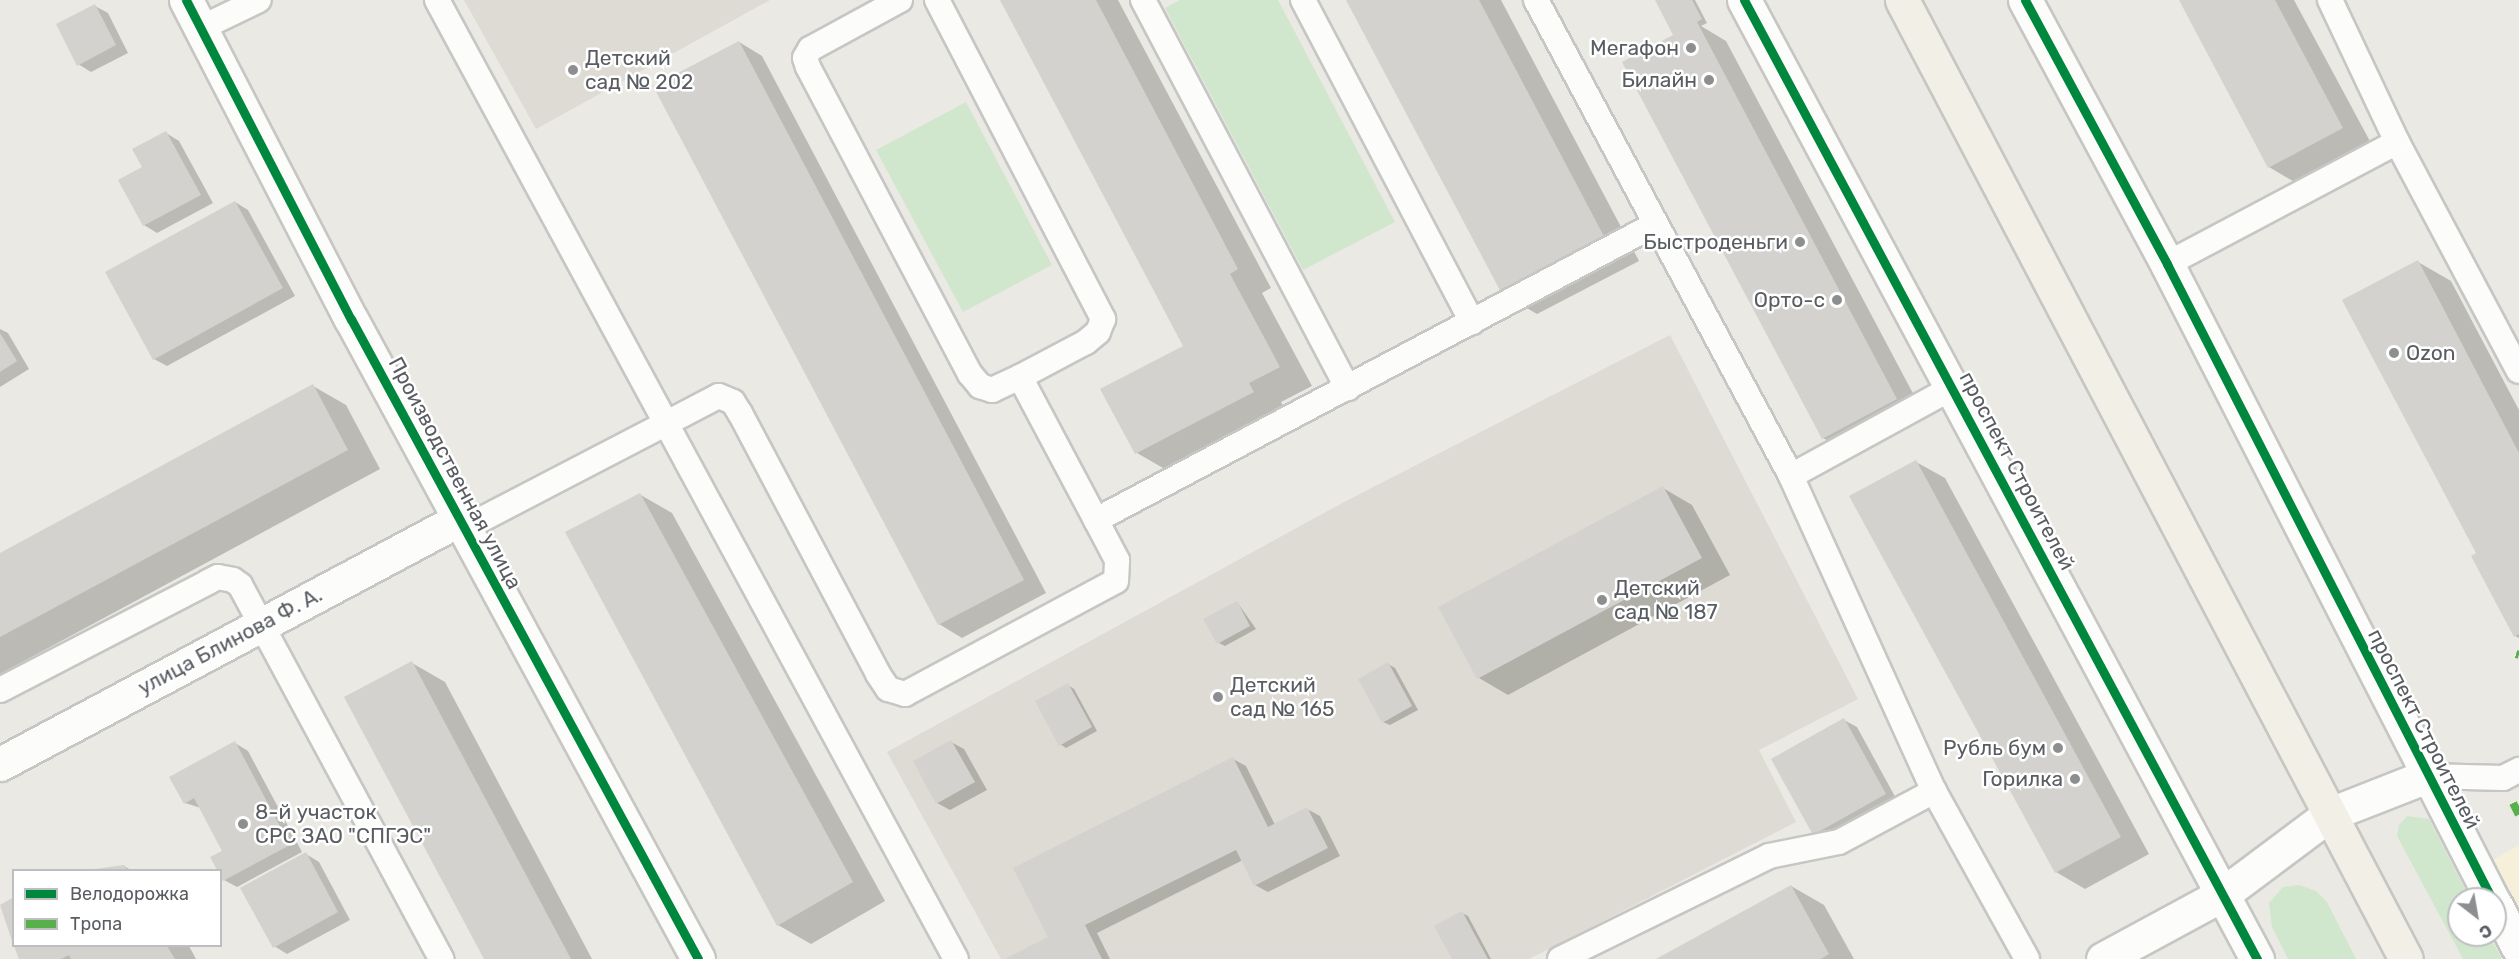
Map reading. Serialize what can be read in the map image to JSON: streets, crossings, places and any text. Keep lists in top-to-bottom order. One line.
{"streets":{"street":["проспект Строителей","Производственная улица","улица Блинова Ф. А."]},"crossings":[["Производственная улица","улица Блинова Ф. А."]],"places":["Мегафон","Детский сад № 202","Билайн","Быстроденьги","Орто-с","Ozon","Детский сад № 187","Детский сад № 165","Рубль бум","Горилка","8-й участок СРС ЗАО \"СПГЭС\""],"legend":["Велодорожка","Тропа"],"north":"bottom right"}
